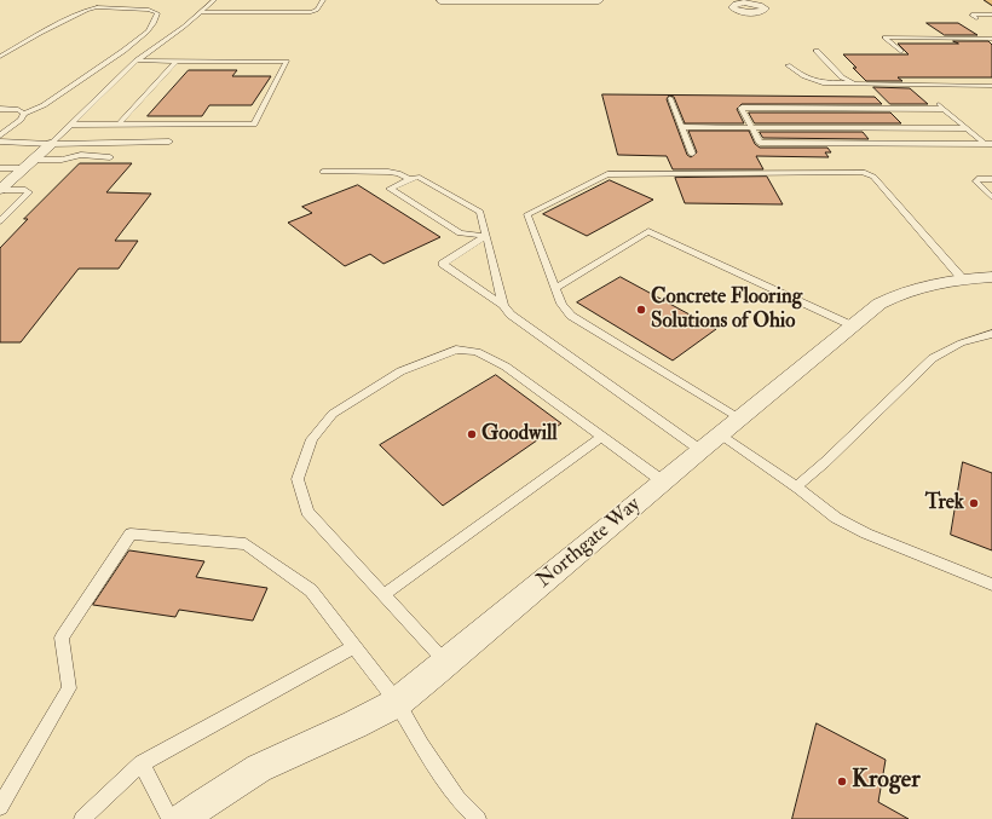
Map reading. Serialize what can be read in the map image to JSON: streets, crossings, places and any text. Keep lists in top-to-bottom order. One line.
{"streets":{"street":["Northgate Way"]},"places":["Concrete Flooring Solutions of Ohio","Goodwill","Trek","Kroger"]}
